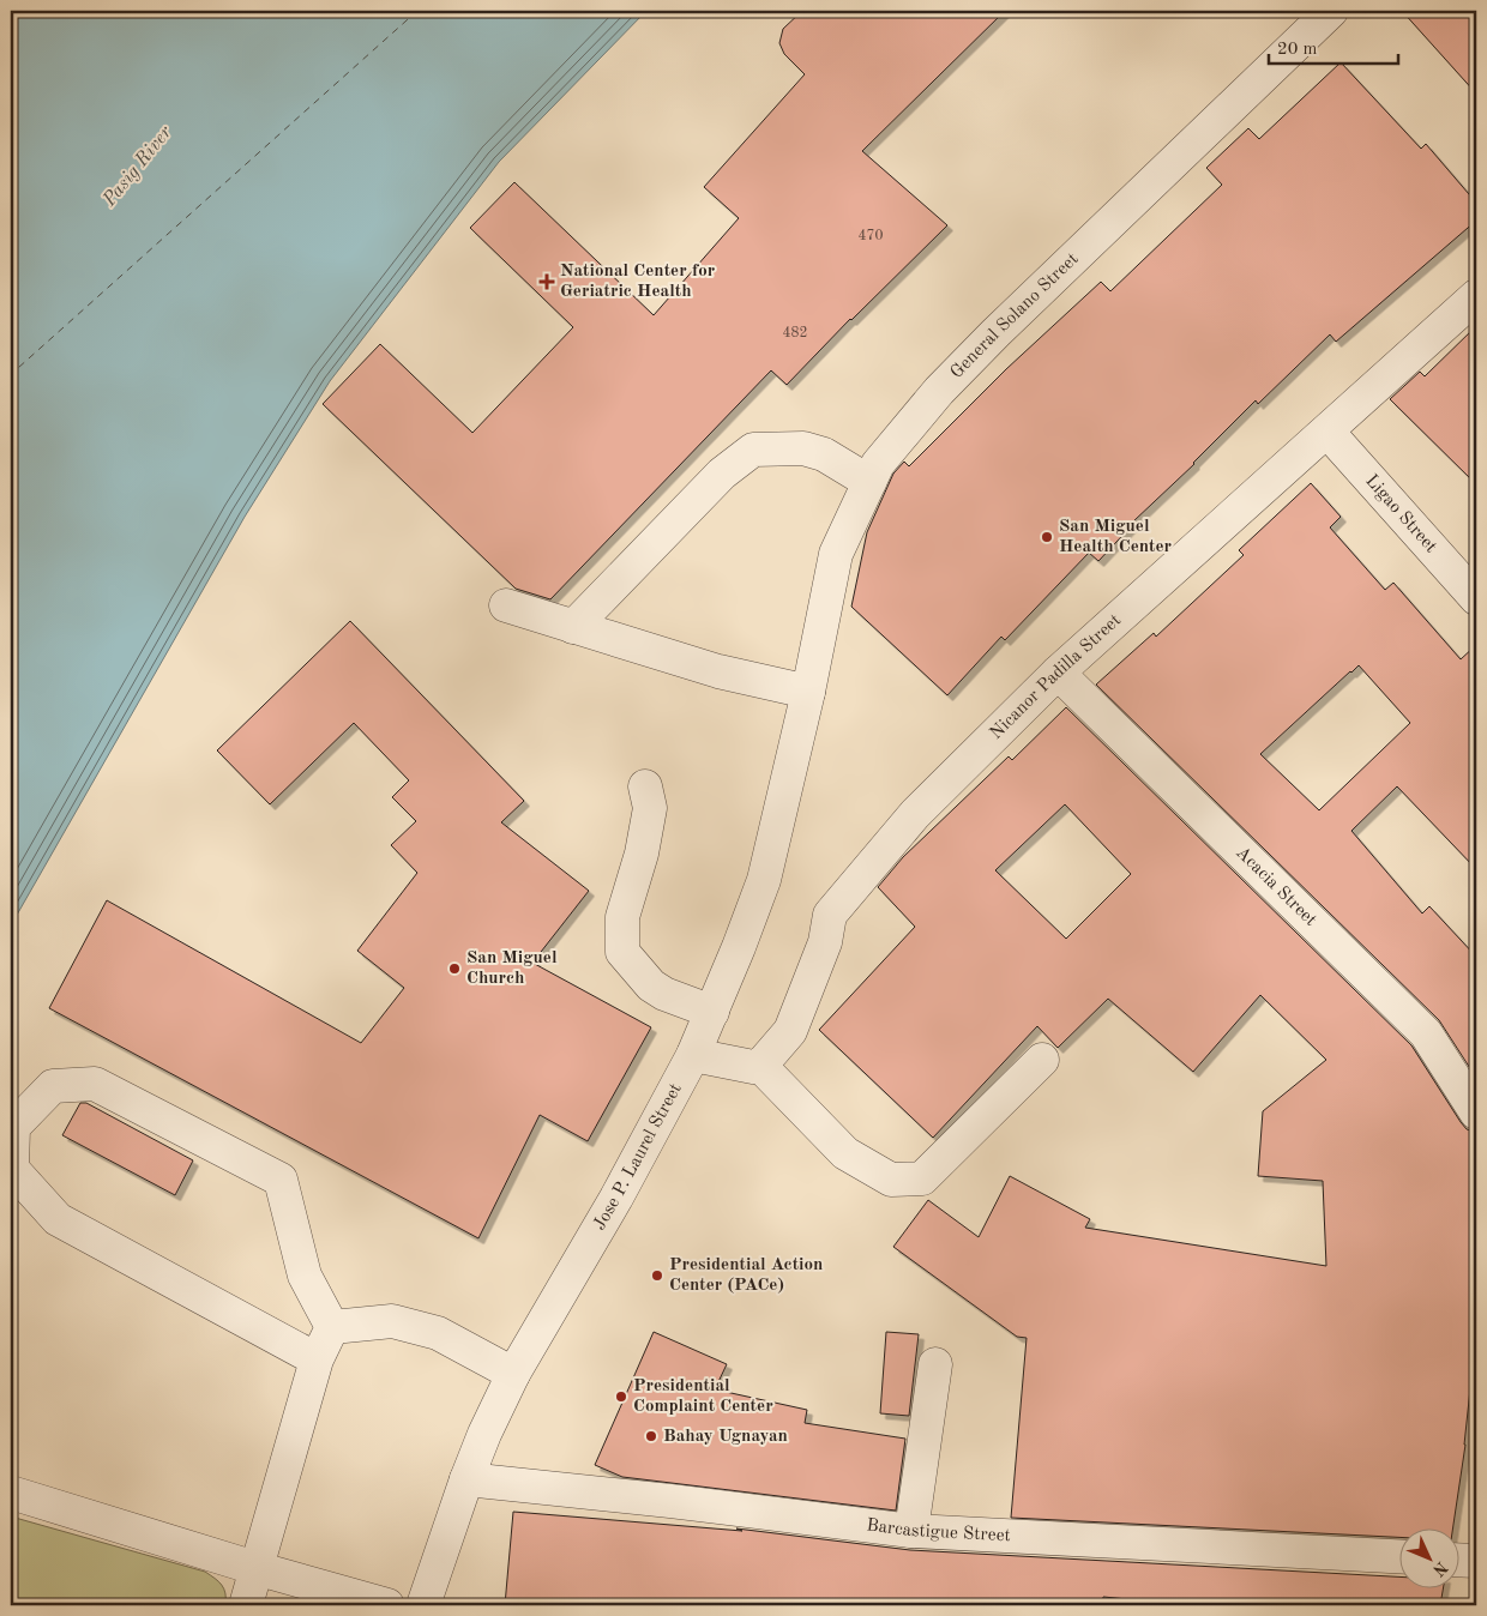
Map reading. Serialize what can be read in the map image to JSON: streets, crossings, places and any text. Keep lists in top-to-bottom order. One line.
{"streets":{"street":["General Solano Street","Ligao Street","Nicanor Padilla Street","Acacia Street","Jose P. Laurel Street","Barcastigue Street"]},"crossings":[["General Solano Street","Jose P. Laurel Street"],["Ligao Street","Nicanor Padilla Street"],["Nicanor Padilla Street","Acacia Street"],["Jose P. Laurel Street","Barcastigue Street"]],"water":["Pasig River"],"places":{"health":["National Center for Geriatric Health"],"other":["San Miguel Health Center","San Miguel Church","Presidential Action Center (PACe)","Presidential Complaint Center","Bahay Ugnayan"]},"house_numbers":["470","482"],"scale_bar":"20 m","north":"bottom right"}
